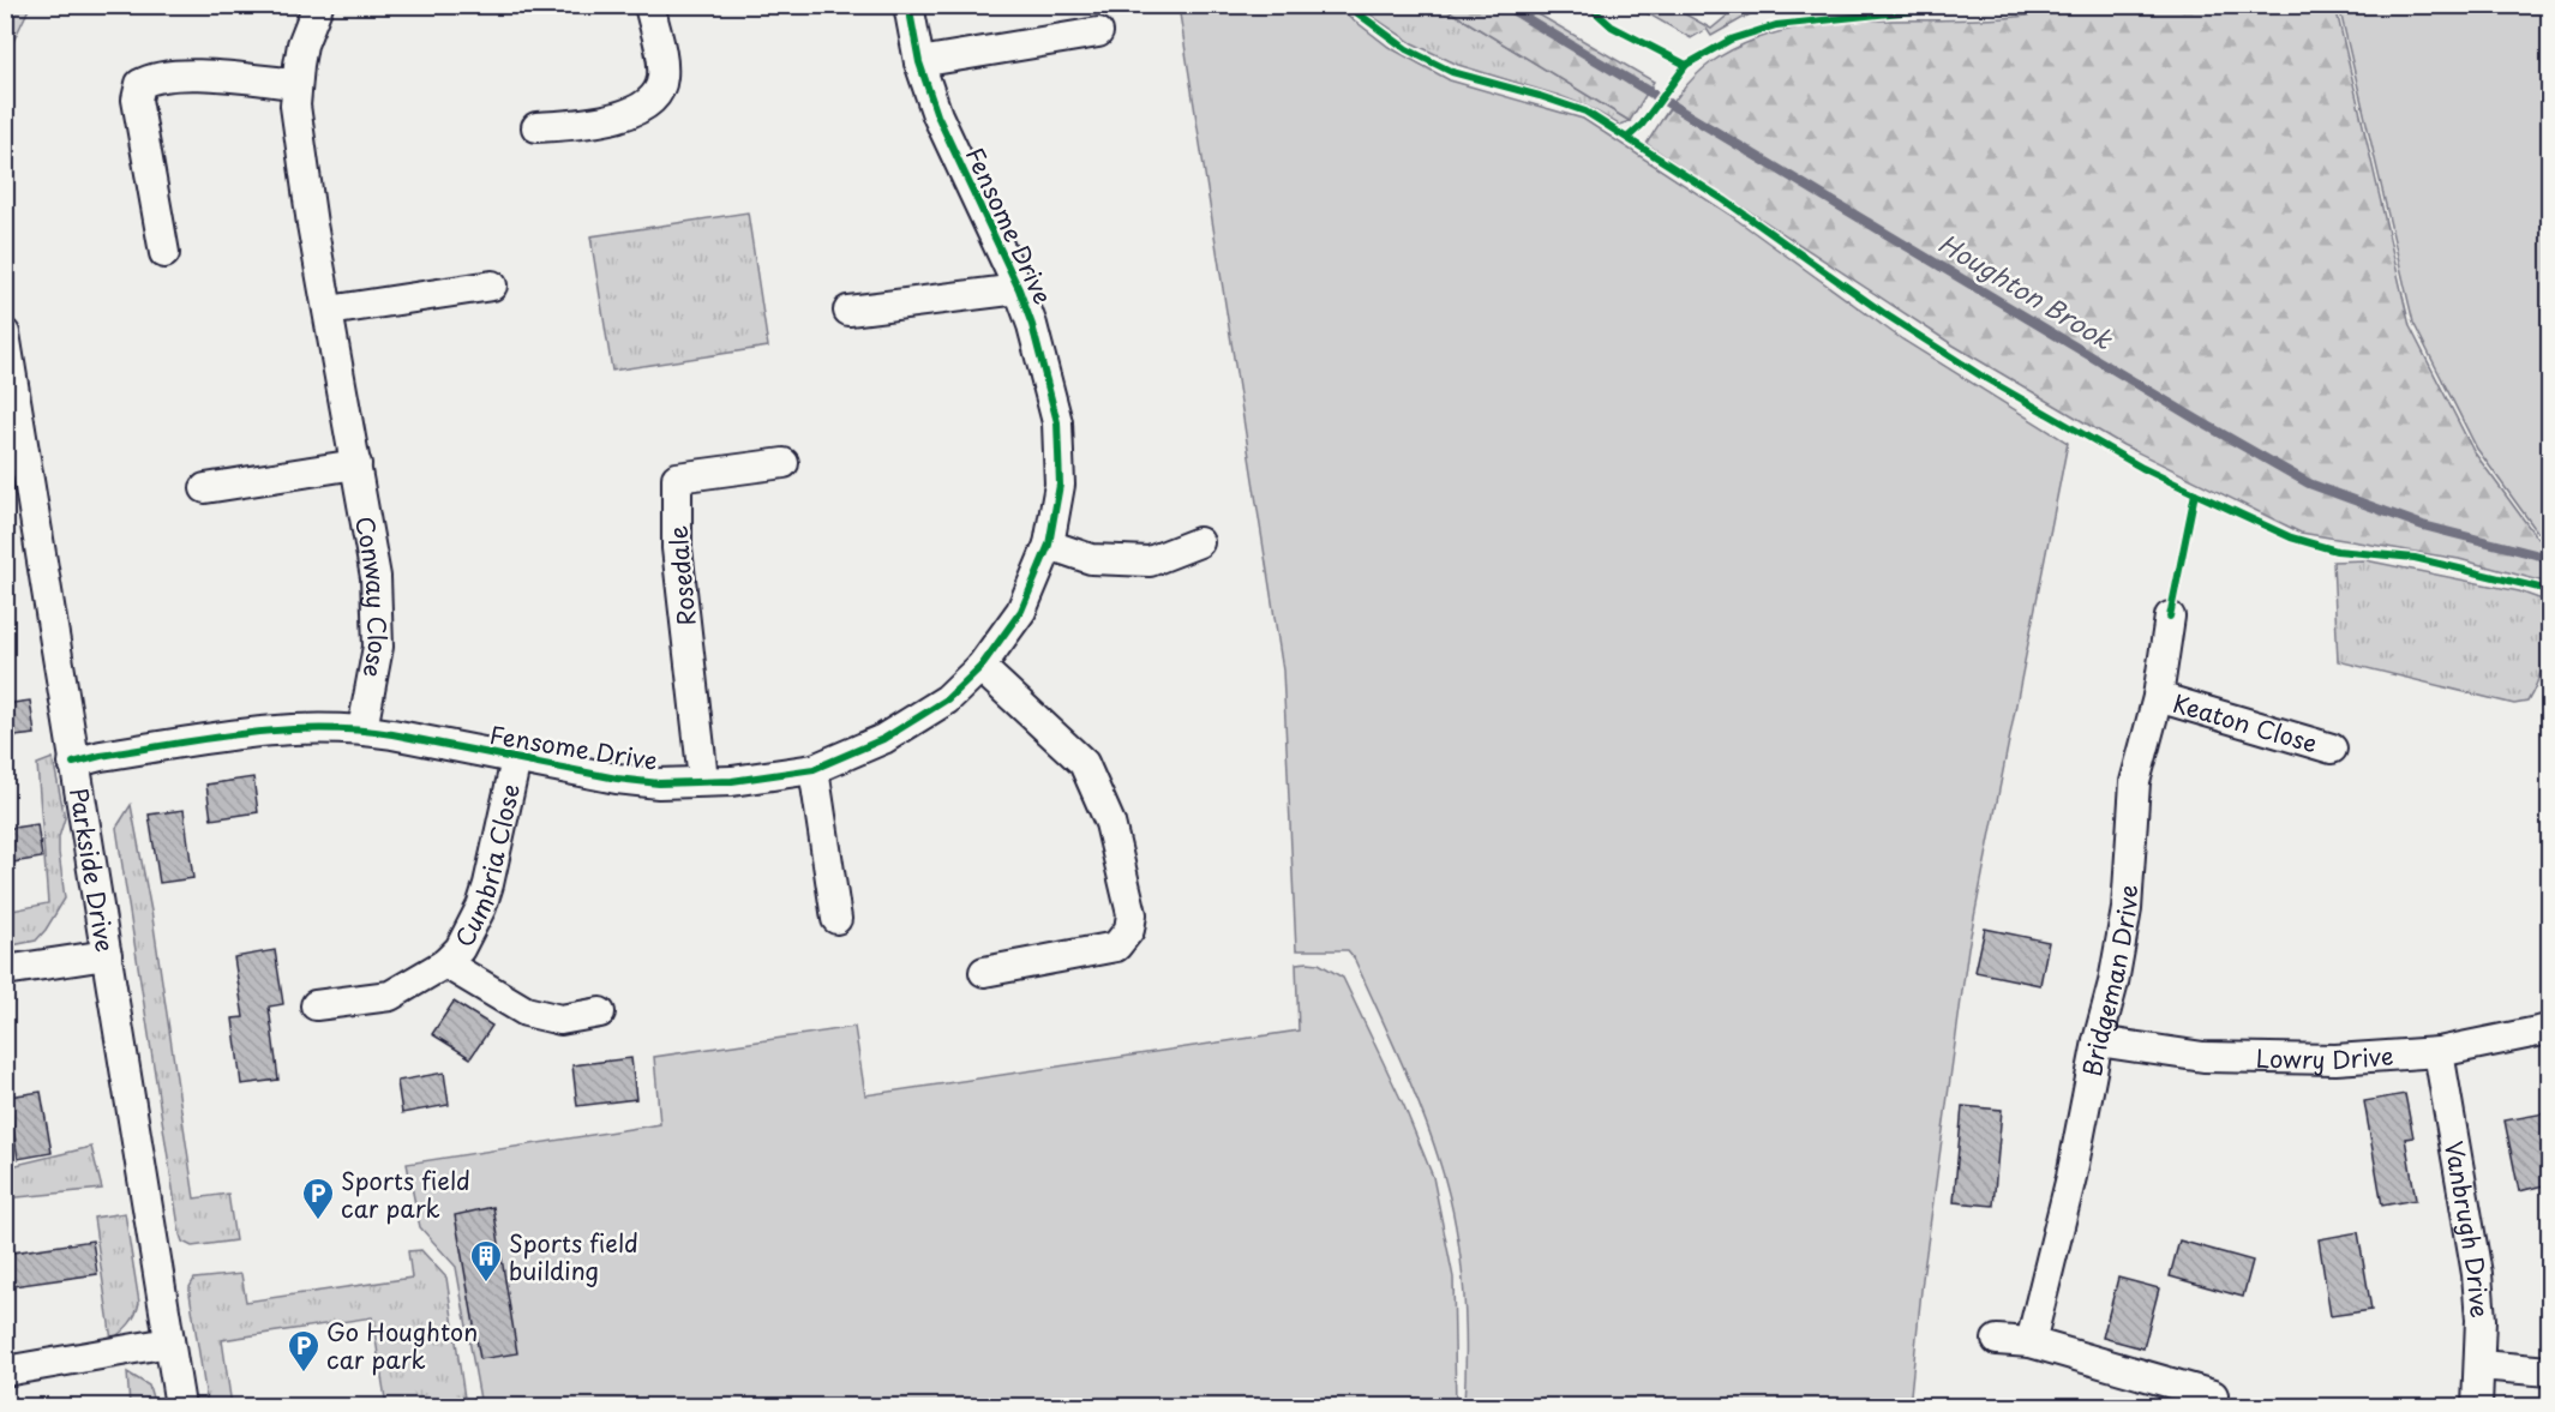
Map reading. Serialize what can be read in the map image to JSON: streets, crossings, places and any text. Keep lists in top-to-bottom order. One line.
{"streets":{"street":["Fensome Drive","Rosedale","Conway Close","Keaton Close","Cumbria Close","Parkside Drive","Bridgeman Drive","Lowry Drive","Vanbrugh Drive"]},"crossings":[["Fensome Drive","Rosedale"],["Fensome Drive","Conway Close"],["Fensome Drive","Cumbria Close"],["Fensome Drive","Parkside Drive"],["Keaton Close","Bridgeman Drive"],["Bridgeman Drive","Lowry Drive"],["Lowry Drive","Vanbrugh Drive"]],"water":["Houghton Brook"],"places":{"parking":["Sports field car park","Go Houghton car park"],"building":["Sports field building"]}}
